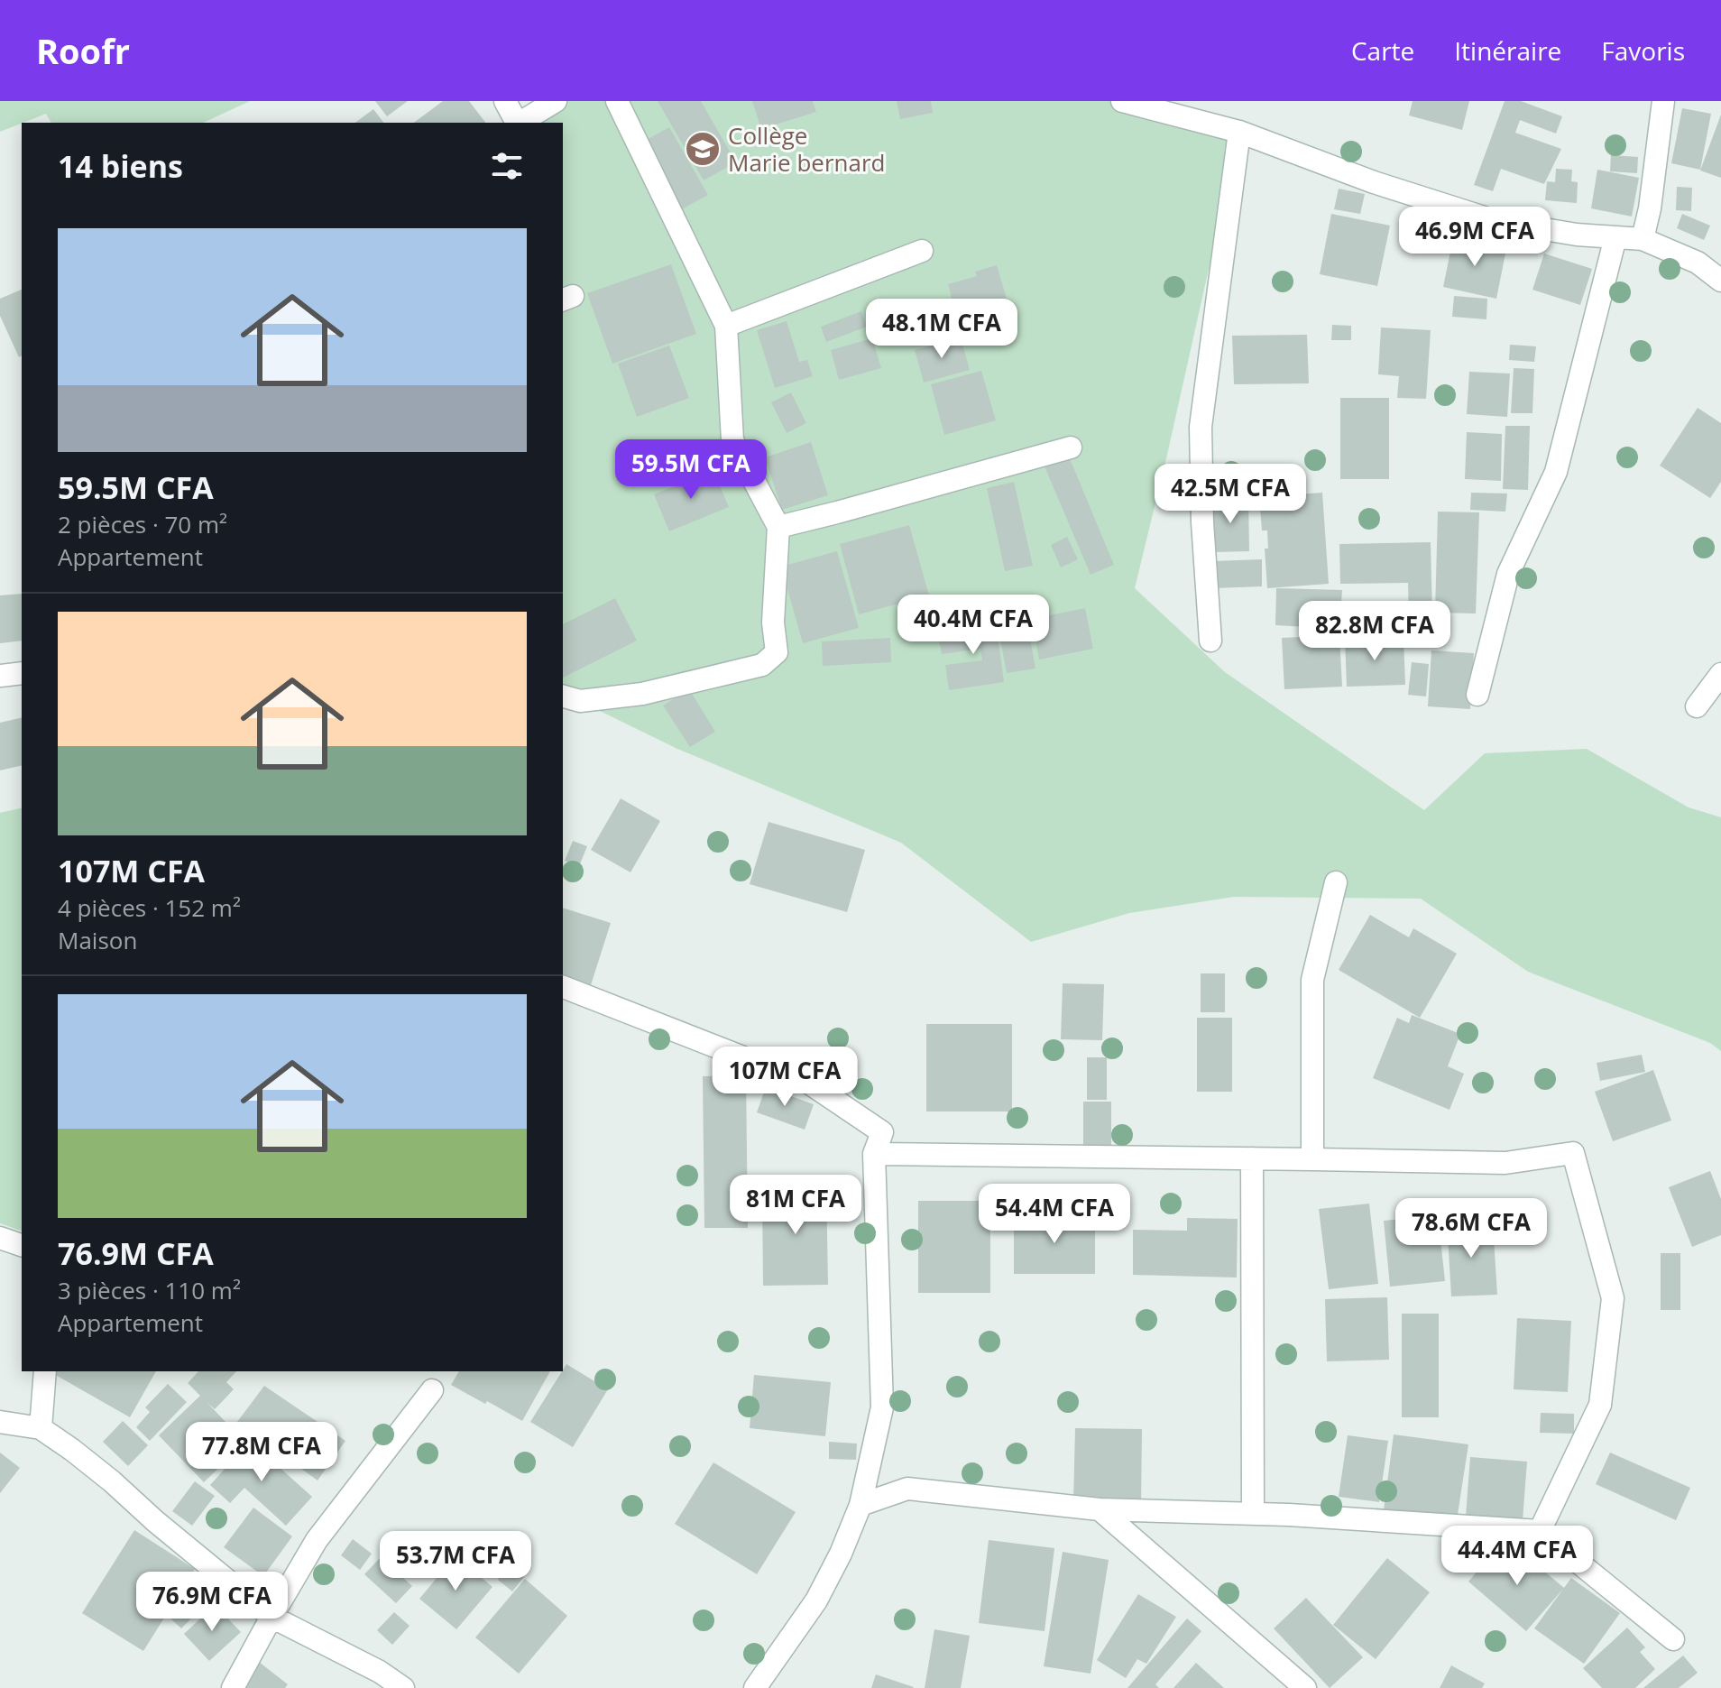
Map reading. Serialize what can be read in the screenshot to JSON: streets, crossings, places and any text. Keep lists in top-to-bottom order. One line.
{"places":{"school or university":["Collège Marie bernard"]},"page":{"header":"Roofr","nav":["Carte","Itinéraire","Favoris"],"heading":"14 biens","price":["46.9M CFA","48.1M CFA","59.5M CFA","42.5M CFA","40.4M CFA","82.8M CFA","107M CFA","81M CFA","54.4M CFA","78.6M CFA","77.8M CFA","44.4M CFA","53.7M CFA","76.9M CFA"],"list":[{"name":"59.5M CFA","note":"2 pièces · 70 m² · Appartement"},{"name":"107M CFA","note":"4 pièces · 152 m² · Maison"},{"name":"76.9M CFA","note":"3 pièces · 110 m² · Appartement"}]}}
